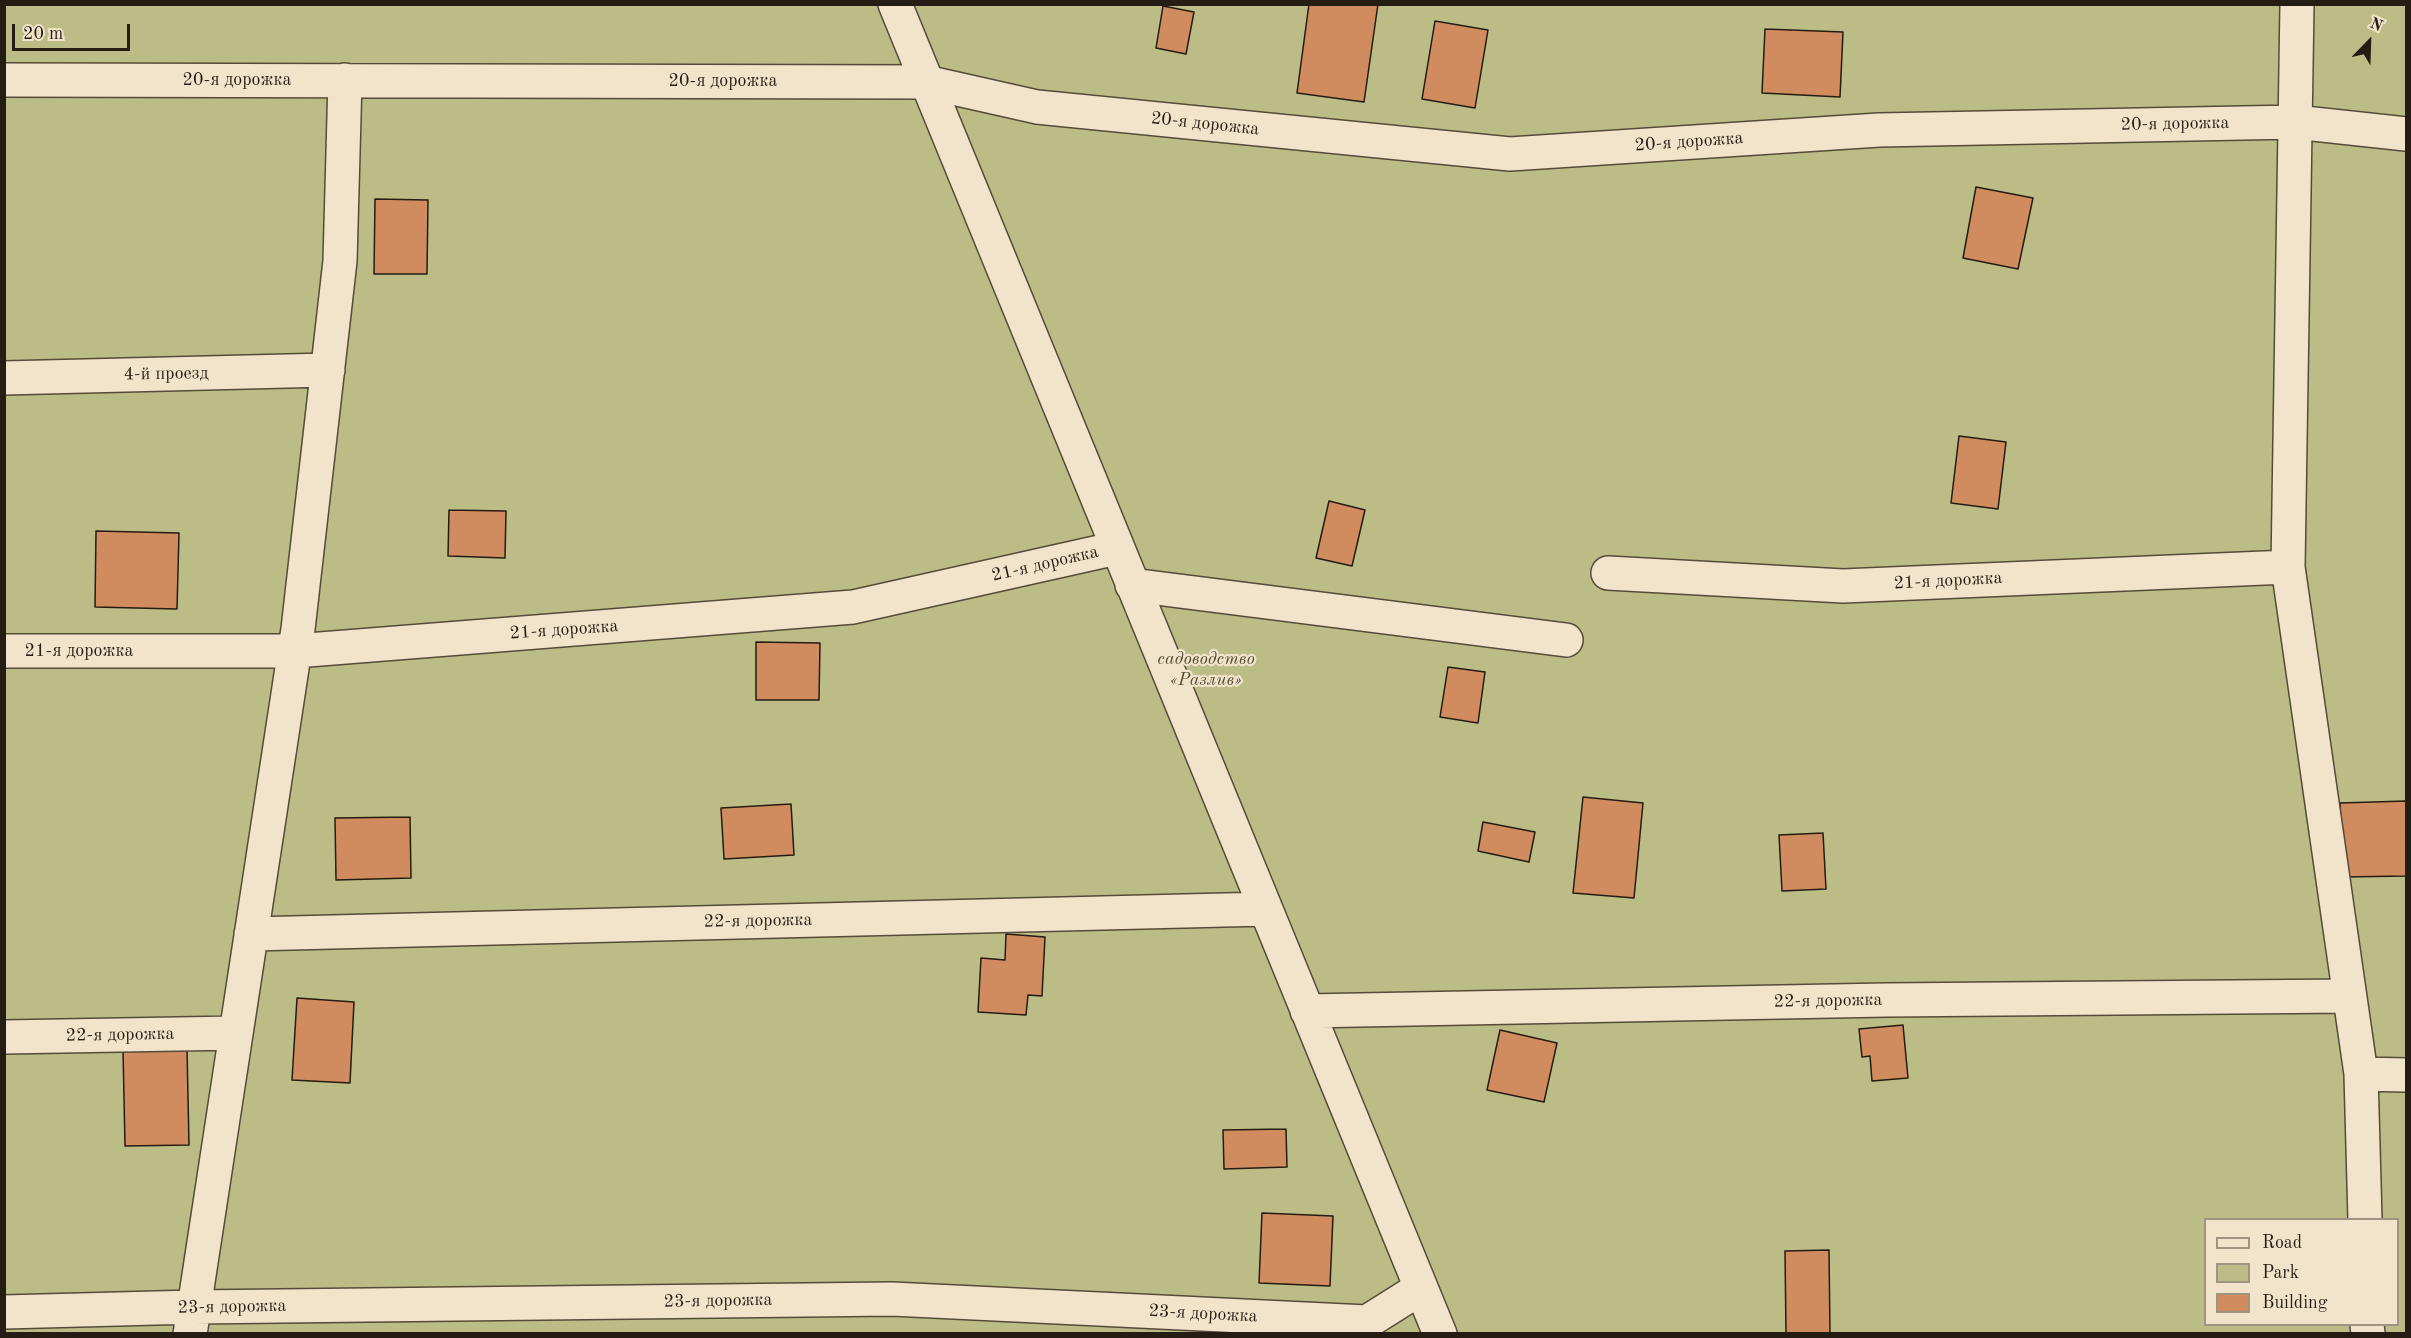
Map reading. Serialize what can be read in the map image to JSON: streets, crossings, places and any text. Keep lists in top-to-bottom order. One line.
{"streets":{"street":["20-я дорожка","4-й проезд","21-я дорожка","22-я дорожка","23-я дорожка"]},"parks":["садоводство «Разлив»"],"legend":["Road","Park","Building"],"scale_bar":"20 m","north":"top right"}
